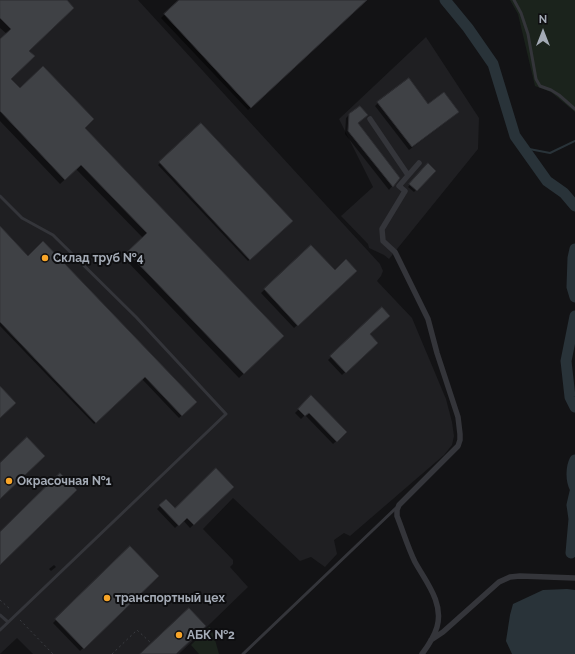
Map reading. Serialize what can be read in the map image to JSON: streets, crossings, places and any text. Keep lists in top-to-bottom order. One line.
{"places":["Склад труб №4","Окрасочная №1","транспортный цех","АБК №2"],"north":"top"}
